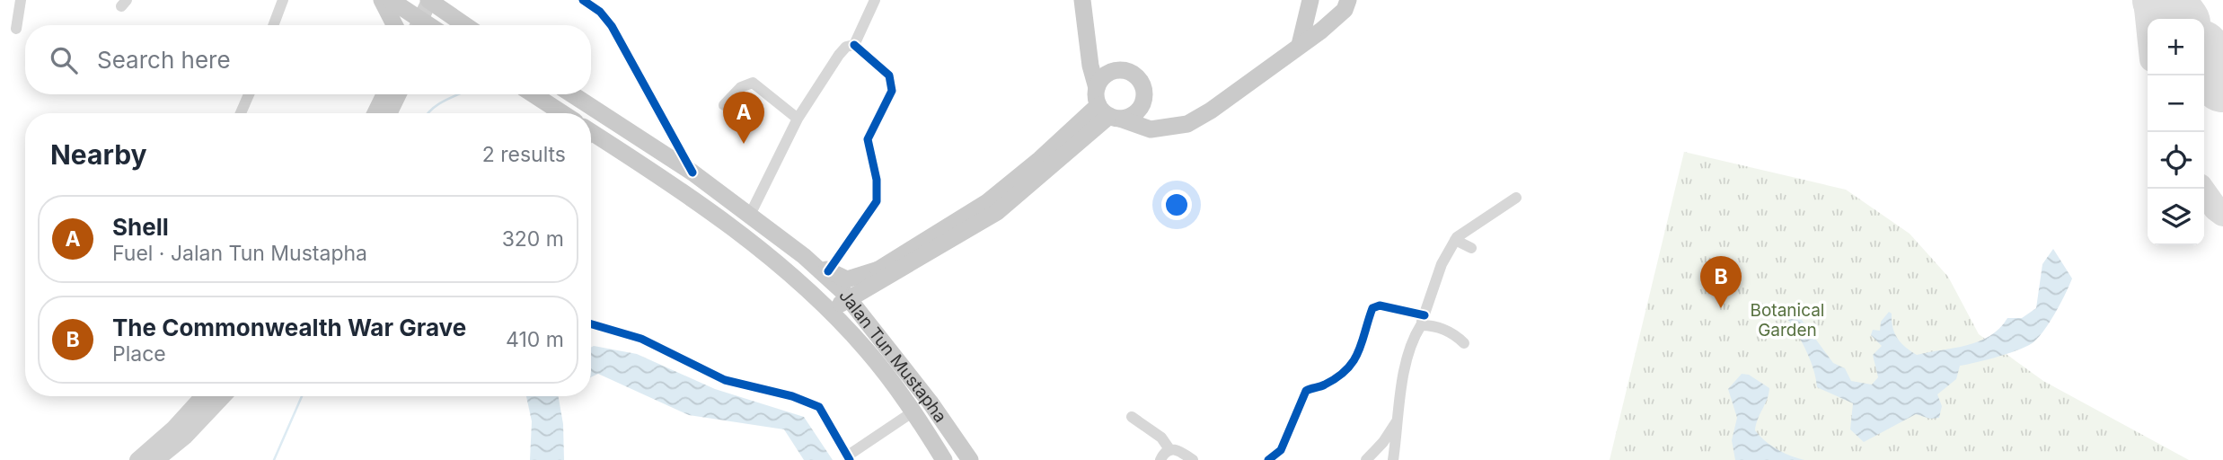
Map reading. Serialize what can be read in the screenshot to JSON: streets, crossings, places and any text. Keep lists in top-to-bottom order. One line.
{"streets":{"main road":["Jalan Tun Mustapha"]},"parks":["Botanical Garden"],"page":{"map_buttons":["+","−"],"search":"Search here","pins":["A","B"],"heading":["Nearby","2 results"],"list":[{"mark":"A","name":"Shell","note":"Fuel · Jalan Tun Mustapha","value":"320 m"},{"mark":"B","name":"The Commonwealth War Grave","note":"Place","value":"410 m"}]}}
